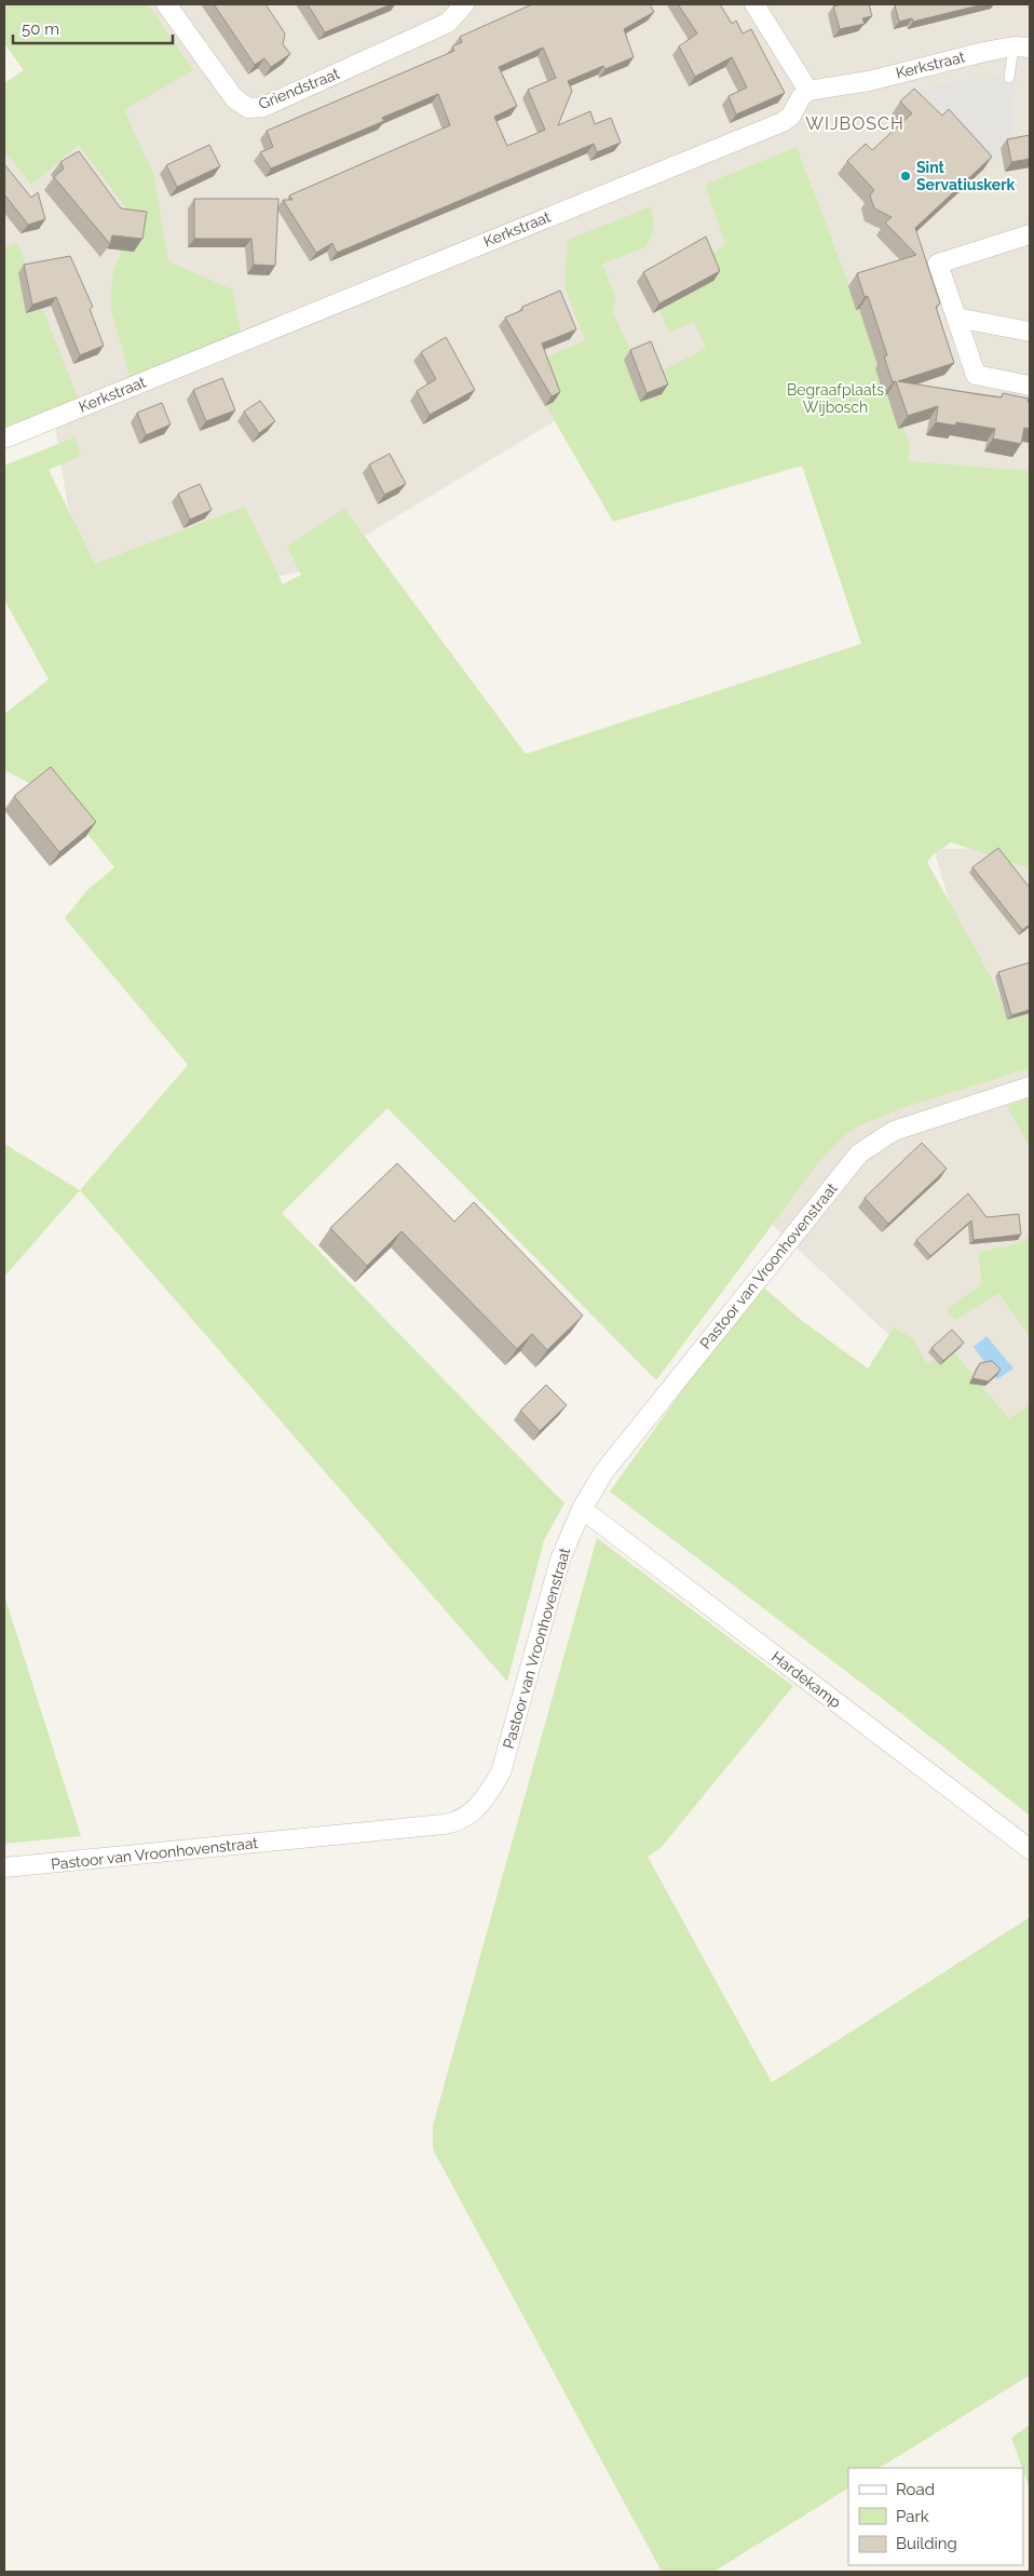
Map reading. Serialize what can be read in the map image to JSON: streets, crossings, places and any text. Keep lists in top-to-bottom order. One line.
{"streets":{"street":["Kerkstraat","Griendstraat","Pastoor van Vroonhovenstraat","Hardekamp"]},"crossings":[["Pastoor van Vroonhovenstraat","Hardekamp"]],"districts":["WIJBOSCH"],"parks":["Begraafplaats Wijbosch"],"places":["Sint Servatiuskerk"],"legend":["Road","Park","Building"],"scale_bar":"50 m"}
